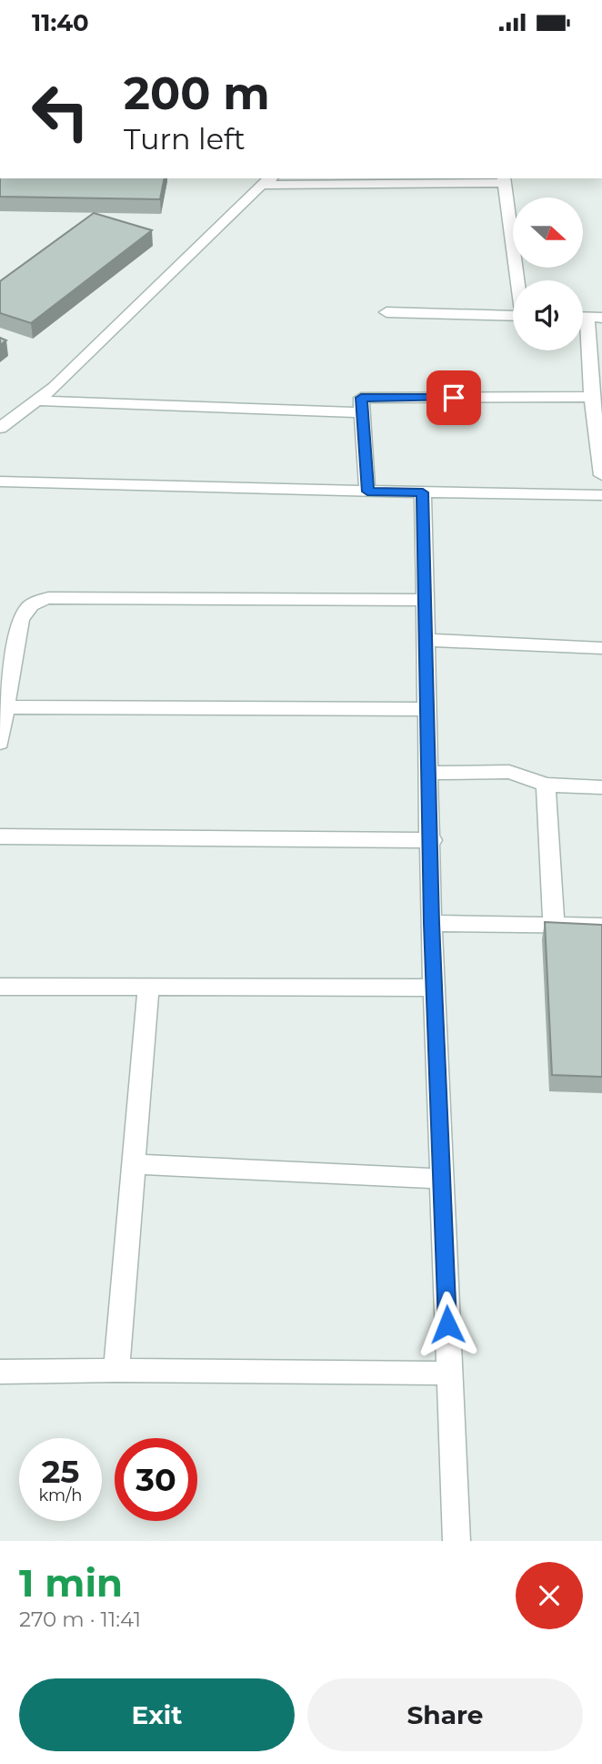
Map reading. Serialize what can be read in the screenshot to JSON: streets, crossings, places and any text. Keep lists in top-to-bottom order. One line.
{"north":"right","page":{"status":"11:40","turn":["200 m","Turn left"],"speed":"25 km/h","limit":"30","heading":["1 min","270 m · 11:41"],"buttons":["Exit","Share"]}}
